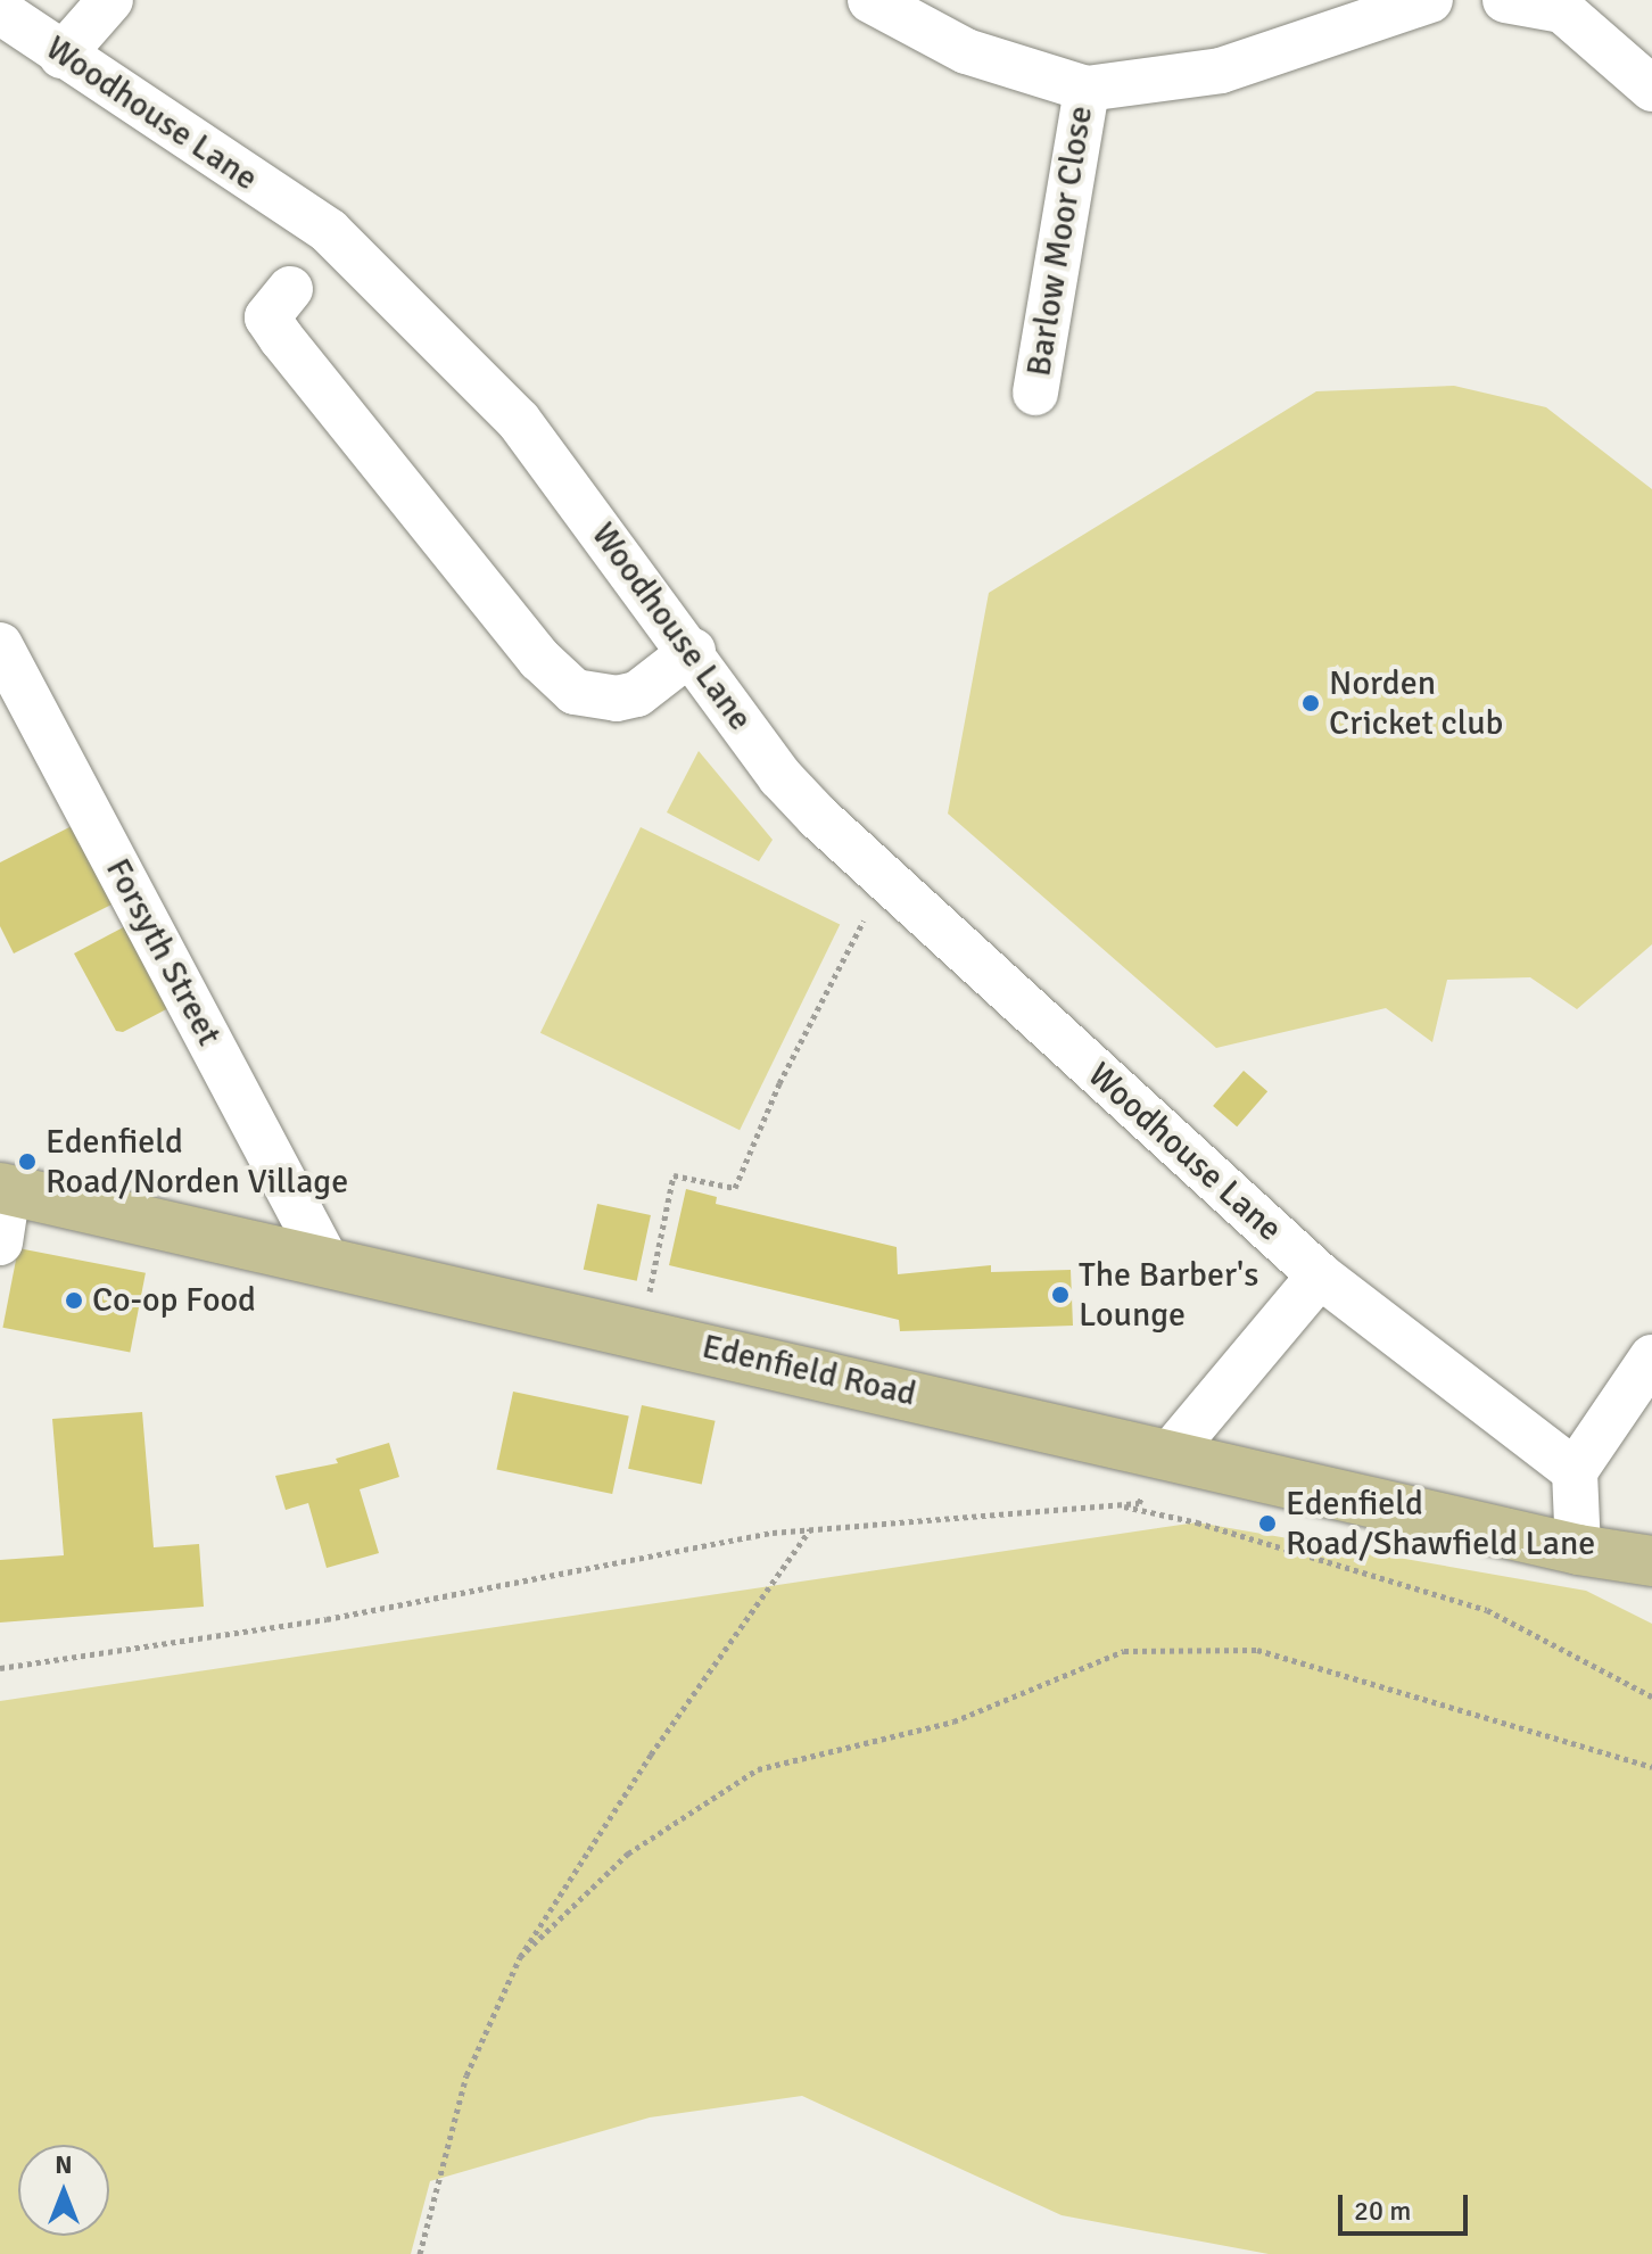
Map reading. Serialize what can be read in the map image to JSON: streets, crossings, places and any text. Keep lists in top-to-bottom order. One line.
{"streets":{"main road":["Edenfield Road"],"street":["Woodhouse Lane","Barlow Moor Close","Forsyth Street"]},"crossings":[["Forsyth Street","Edenfield Road"]],"places":["Norden Cricket club","Edenfield Road/Norden Village","The Barber's Lounge","Co-op Food","Edenfield Road/Shawfield Lane"],"scale_bar":"20 m","north":"top"}
